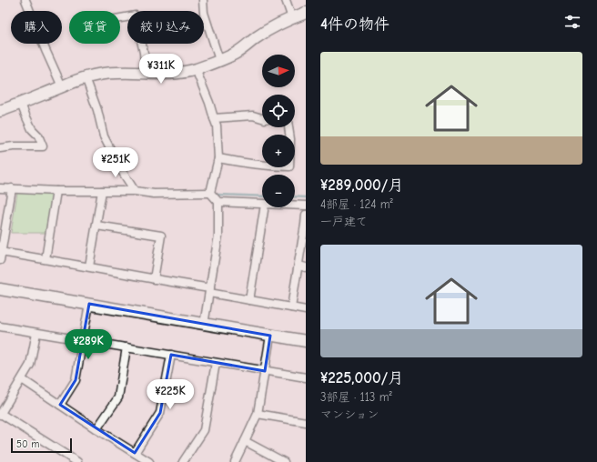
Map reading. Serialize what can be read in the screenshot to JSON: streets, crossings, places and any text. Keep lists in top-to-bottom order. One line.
{"scale_bar":"50 m","north":"right","page":{"heading":"4件の物件","chip":["購入","賃貸","絞り込み"],"list":[{"name":"¥289,000/月","note":"4部屋 · 124 m² · 一戸建て"},{"name":"¥225,000/月","note":"3部屋 · 113 m² · マンション"}],"price":["¥311K","¥251K","¥289K","¥225K"],"map_buttons":["+","−"],"scale":"50 m"}}
